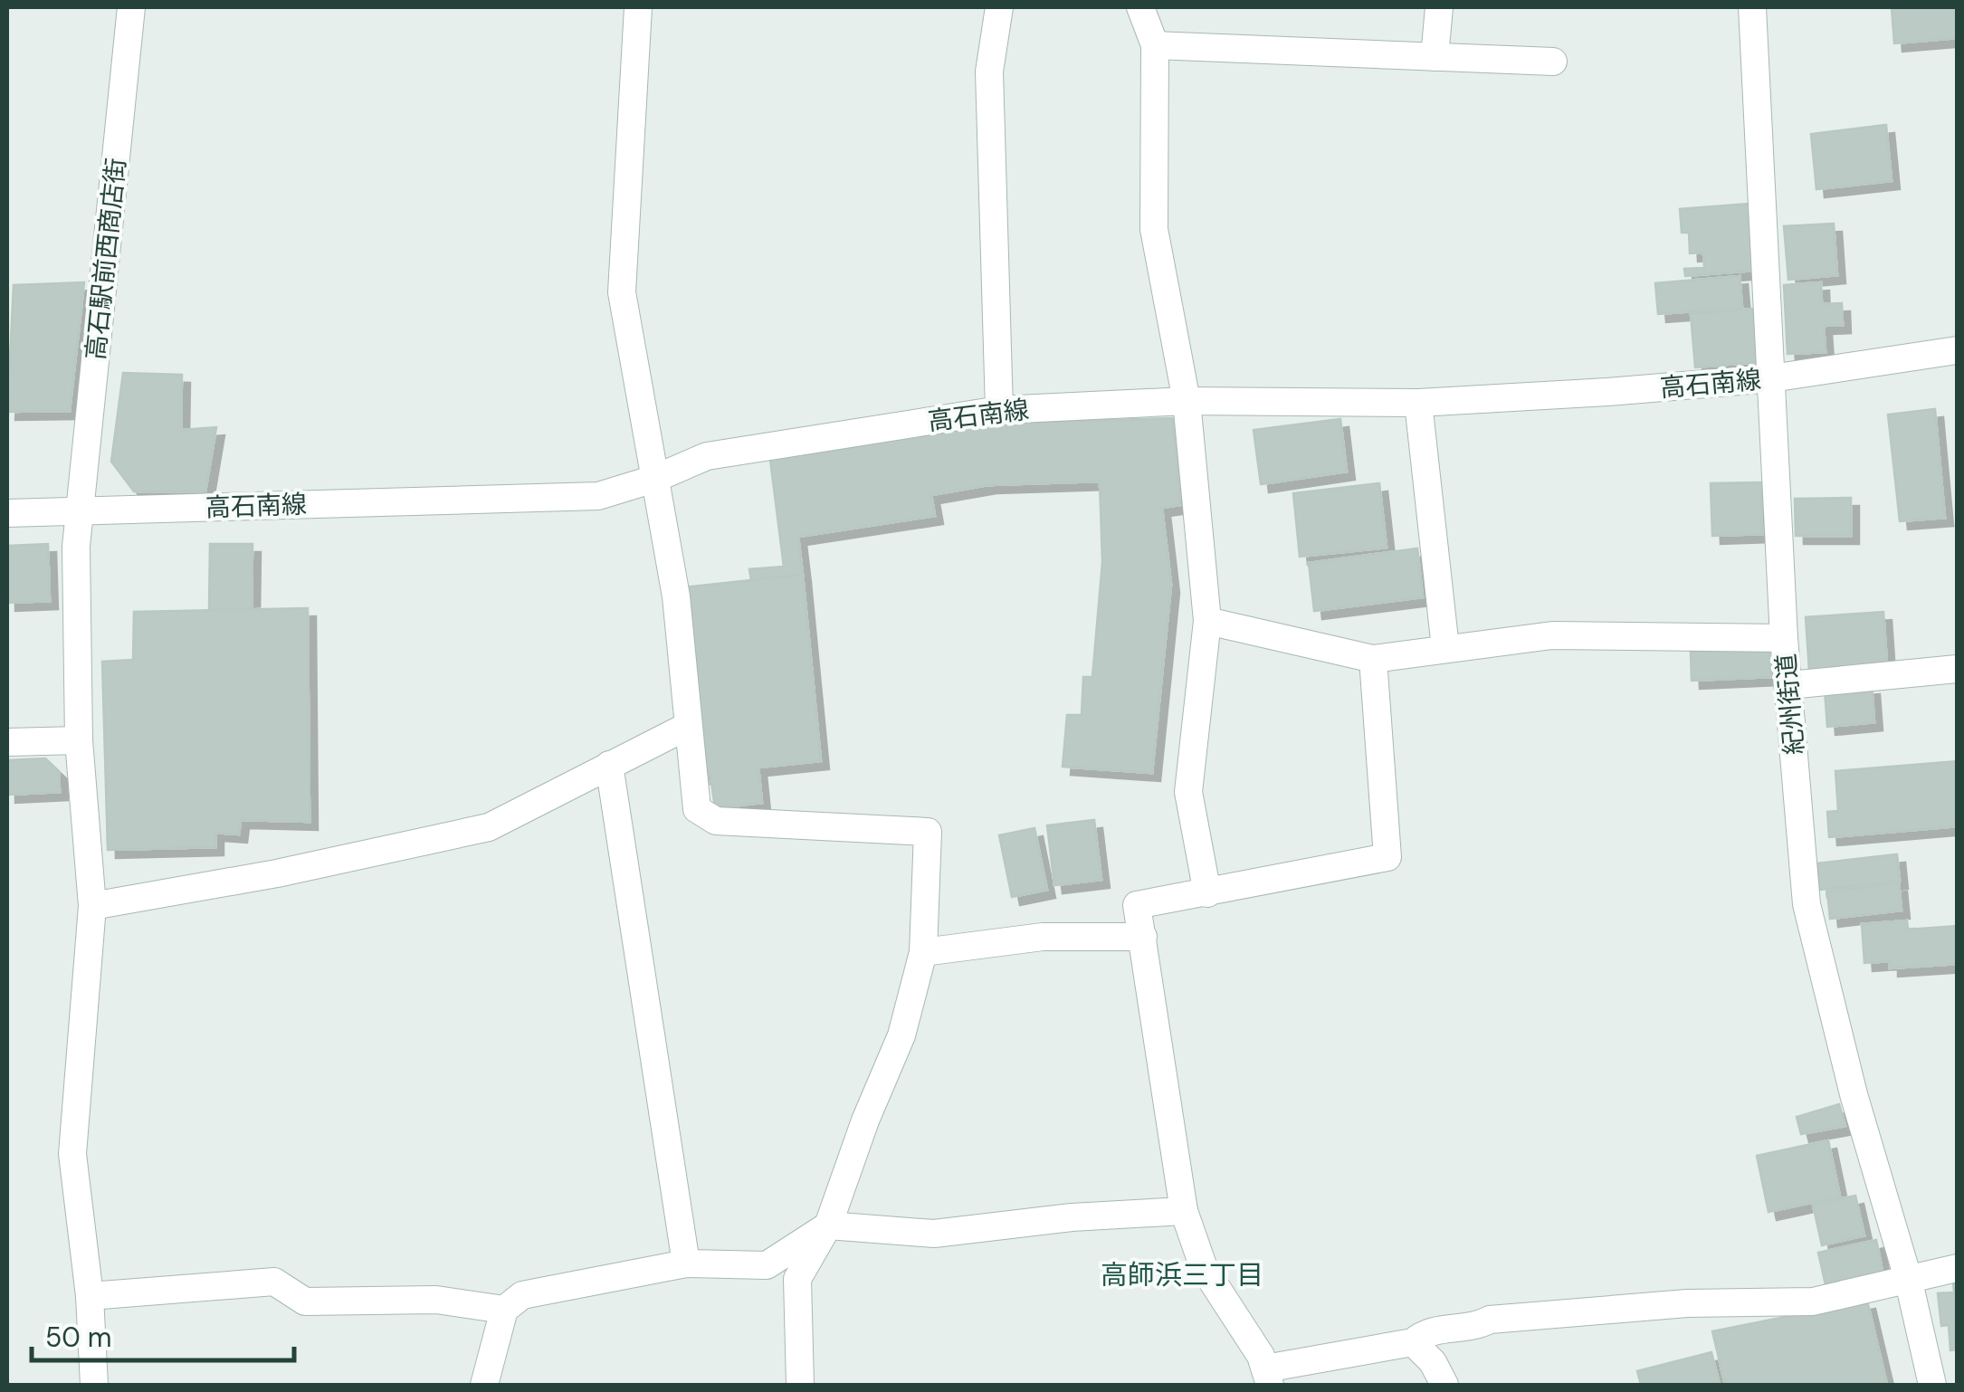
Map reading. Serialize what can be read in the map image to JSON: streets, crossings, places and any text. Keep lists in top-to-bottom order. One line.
{"streets":{"street":["高石駅前西商店街","高石南線","紀州街道"]},"crossings":[["高石駅前西商店街","高石南線"],["高石南線","紀州街道"]],"districts":["高師浜三丁目"],"scale_bar":"50 m"}
